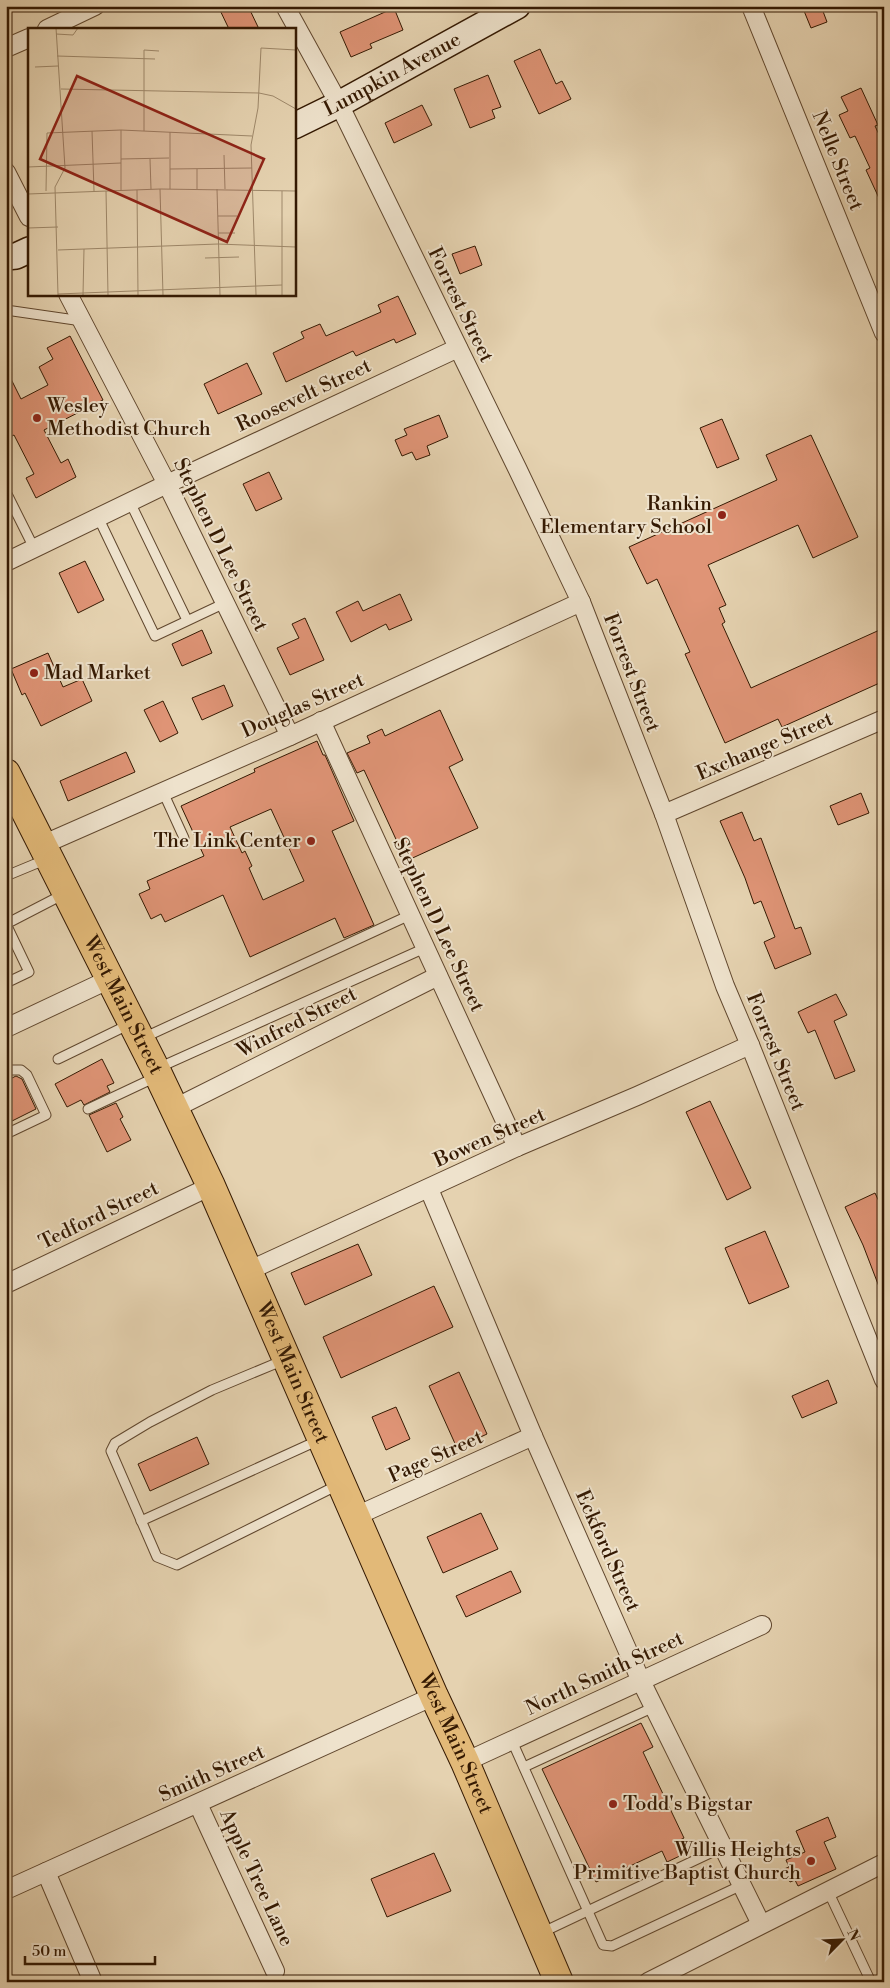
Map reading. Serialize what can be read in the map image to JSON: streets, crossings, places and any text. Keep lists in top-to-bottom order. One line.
{"streets":{"main road":["West Main Street"],"street":["Lumpkin Avenue","Nelle Street","Forrest Street","Roosevelt Street","Stephen D Lee Street","Douglas Street","Exchange Street","Winfred Street","Bowen Street","Tedford Street","Page Street","Eckford Street","North Smith Street","Smith Street","Apple Tree Lane"]},"crossings":[["Lumpkin Avenue","Forrest Street"],["Forrest Street","Roosevelt Street"],["Forrest Street","Douglas Street"],["Forrest Street","Exchange Street"],["Forrest Street","Bowen Street"],["Roosevelt Street","Stephen D Lee Street"],["Stephen D Lee Street","Douglas Street"],["Stephen D Lee Street","Winfred Street"],["Stephen D Lee Street","Bowen Street"],["Douglas Street","West Main Street"],["West Main Street","Winfred Street"],["West Main Street","Bowen Street"],["West Main Street","Tedford Street"],["West Main Street","Page Street"],["West Main Street","North Smith Street"],["West Main Street","Smith Street"],["Bowen Street","Eckford Street"],["Page Street","Eckford Street"],["Eckford Street","North Smith Street"],["Smith Street","Apple Tree Lane"]],"places":["Wesley Methodist Church","Rankin Elementary School","Mad Market","The Link Center","Todd's Bigstar","Willis Heights Primitive Baptist Church"],"scale_bar":"50 m","north":"top right"}
